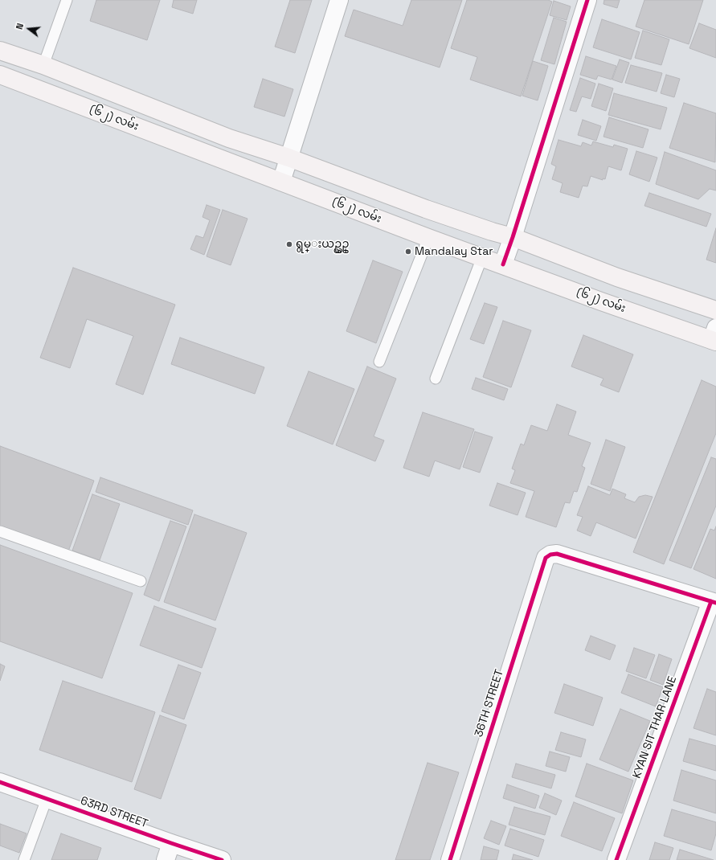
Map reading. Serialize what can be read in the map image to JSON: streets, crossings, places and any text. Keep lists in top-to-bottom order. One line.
{"streets":{"main road":["(၆၂) လမ်း"],"street":["36TH STREET","KYAN SIT THAR LANE","63RD STREET"]},"crossings":[["36TH STREET","KYAN SIT THAR LANE"]],"places":["ရွမ္းယဥ္ယဥ္","Mandalay Star"],"north":"left"}
